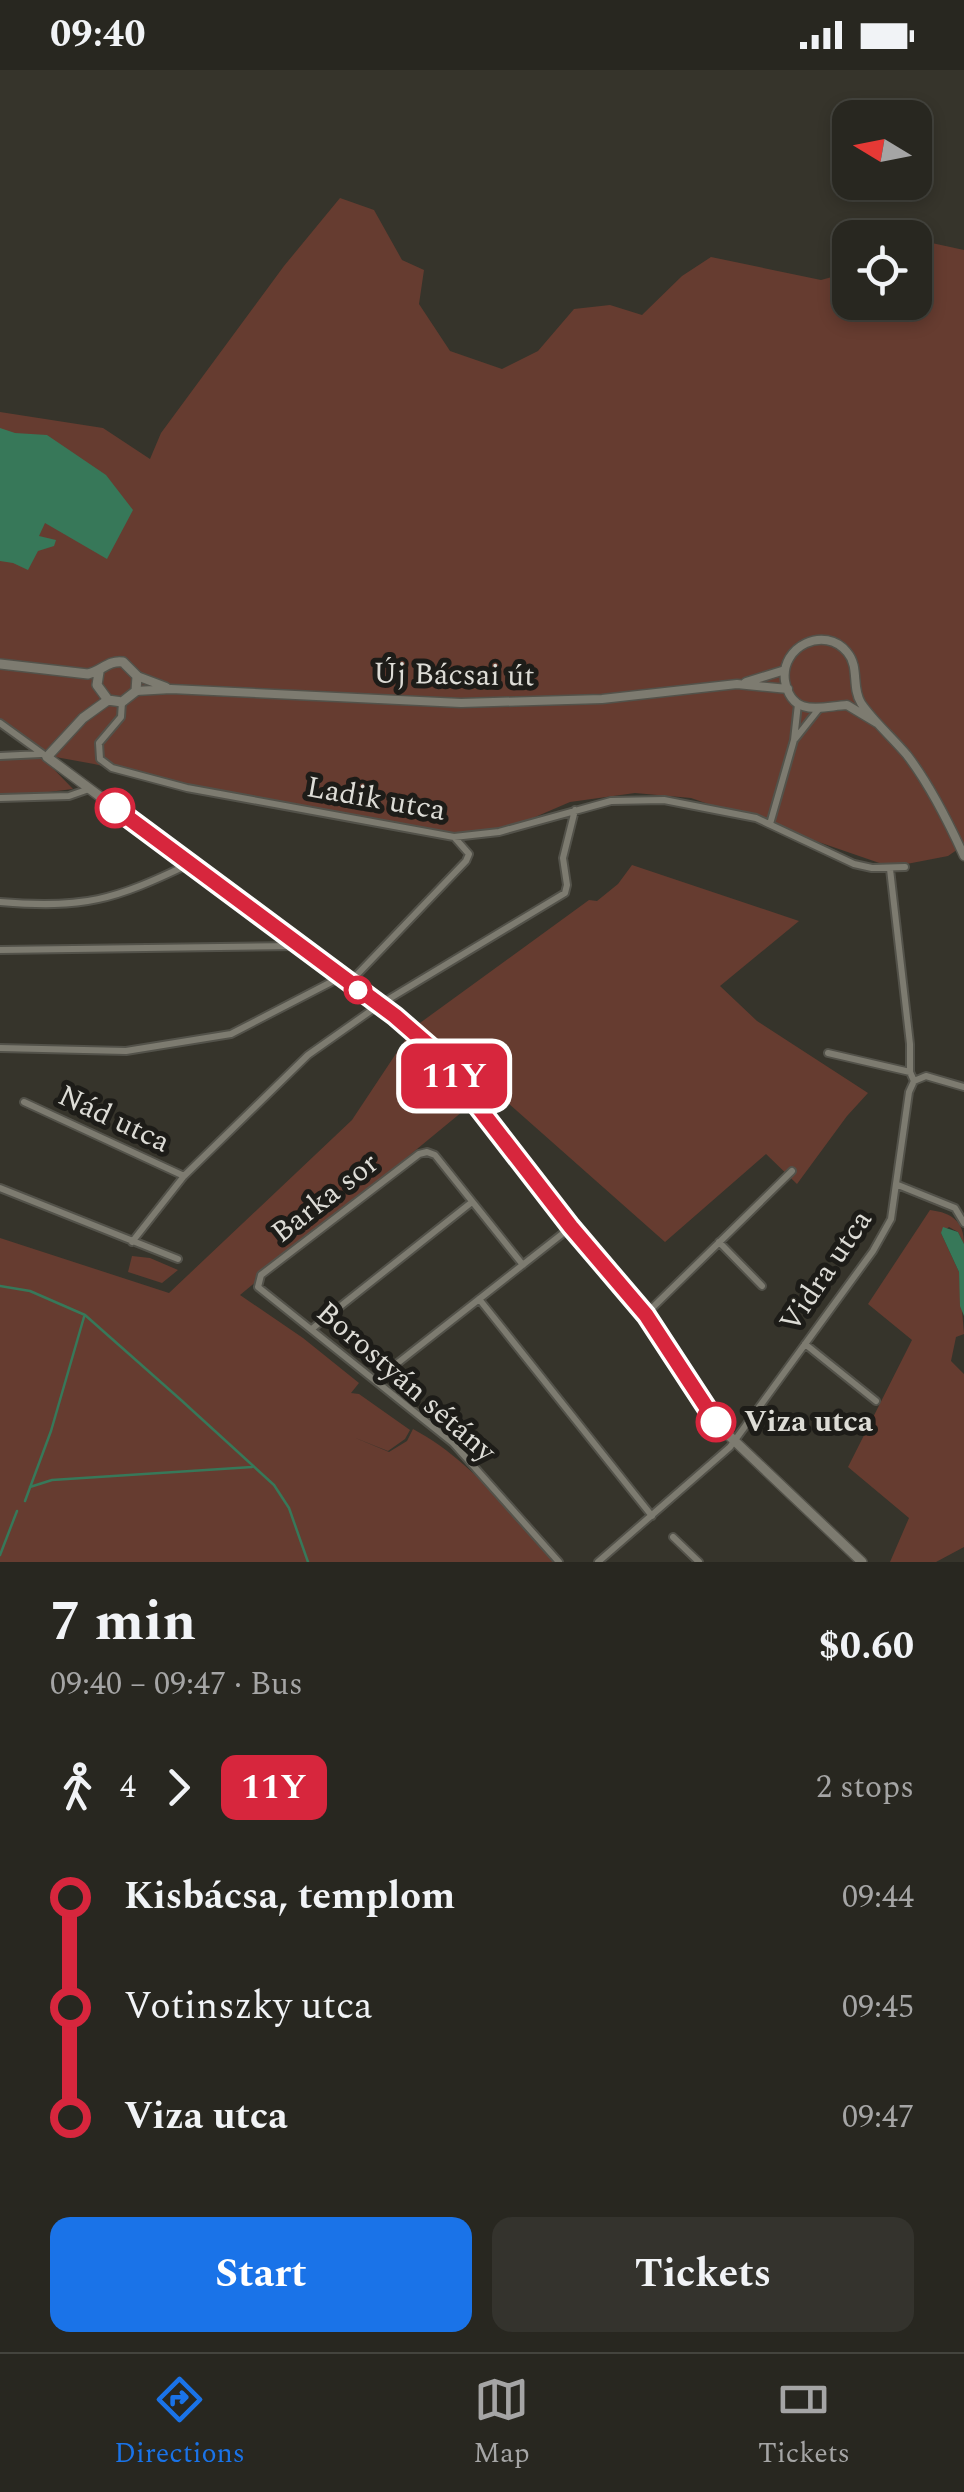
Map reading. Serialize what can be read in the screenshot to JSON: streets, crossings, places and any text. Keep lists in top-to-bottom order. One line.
{"streets":{"main road":["Új Bácsai út"],"street":["Ladik utca","Nád utca","Barka sor","Vidra utca","Borostyán sétány"]},"crossings":[["Új Bácsai út","Ladik utca"],["Barka sor","Borostyán sétány"]],"places":["Viza utca"],"lines":["bus line 11Y"],"north":"left","page":{"status":"09:40","on_map":"11Y","heading":["7 min","09:40 – 09:47 · Bus","$0.60"],"legs":["4","11Y","2 stops"],"list":[{"name":"Kisbácsa, templom","value":"09:44"},{"name":"Votinszky utca","value":"09:45"},{"name":"Viza utca","value":"09:47"}],"buttons":["Start","Tickets"],"tabs":["Directions","Map","Tickets"]}}
